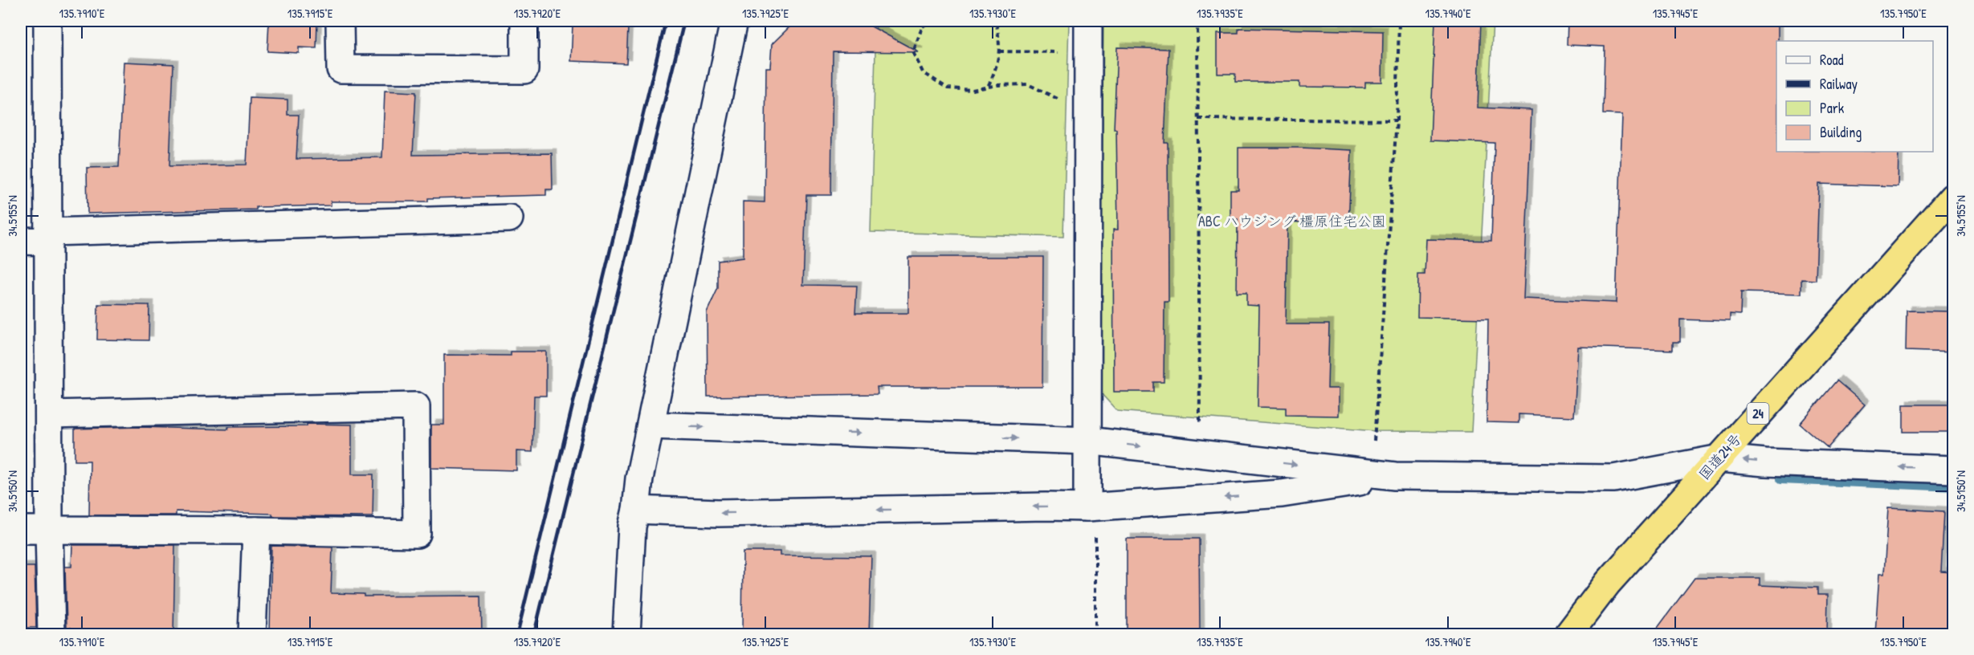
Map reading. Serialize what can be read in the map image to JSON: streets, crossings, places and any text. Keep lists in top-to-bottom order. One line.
{"streets":{"highway":["24","国道24号"]},"parks":["ABC ハウジング 橿原住宅公園"],"legend":["Road","Railway","Park","Building"],"coordinates":["135.7910°E","135.7915°E","135.7920°E","135.7925°E","135.7930°E","135.7935°E","135.7940°E","135.7945°E","135.7950°E","34.5155°N","34.5150°N"]}
